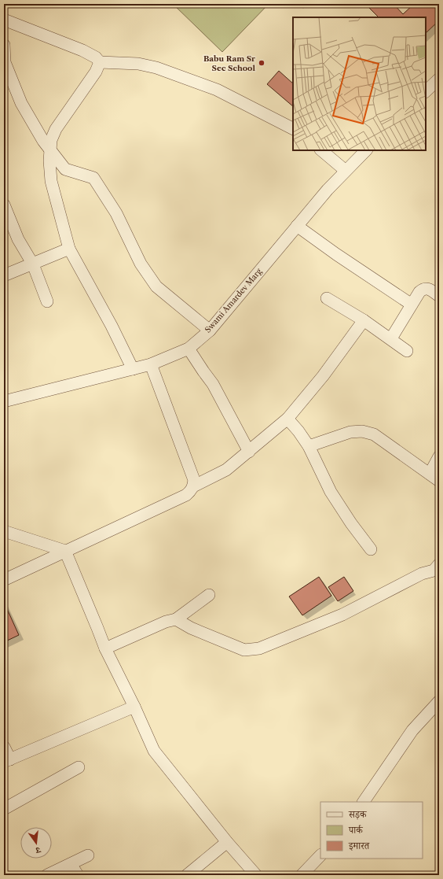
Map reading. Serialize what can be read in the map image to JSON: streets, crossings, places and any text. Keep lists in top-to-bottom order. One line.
{"streets":{"street":["Swami Amardev Marg"]},"places":["Babu Ram Sr Sec School"],"legend":["सड़क","पार्क","इमारत"],"north":"bottom"}
